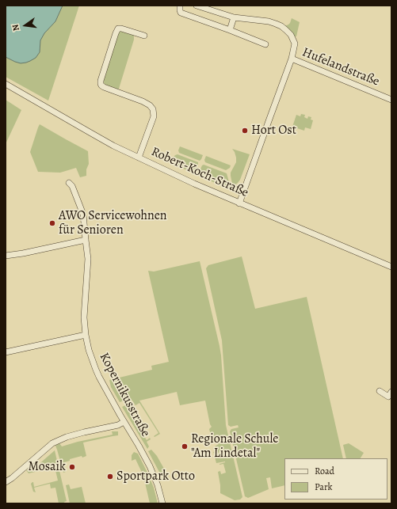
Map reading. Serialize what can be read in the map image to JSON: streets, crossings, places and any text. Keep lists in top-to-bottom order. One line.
{"streets":{"street":["Hufelandstraße","Robert-Koch-Straße","Kopernikusstraße"]},"places":["Hort Ost","AWO Servicewohnen für Senioren","Regionale Schule \"Am Lindetal\"","Mosaik","Sportpark Otto"],"legend":["Road","Park"],"north":"left"}
